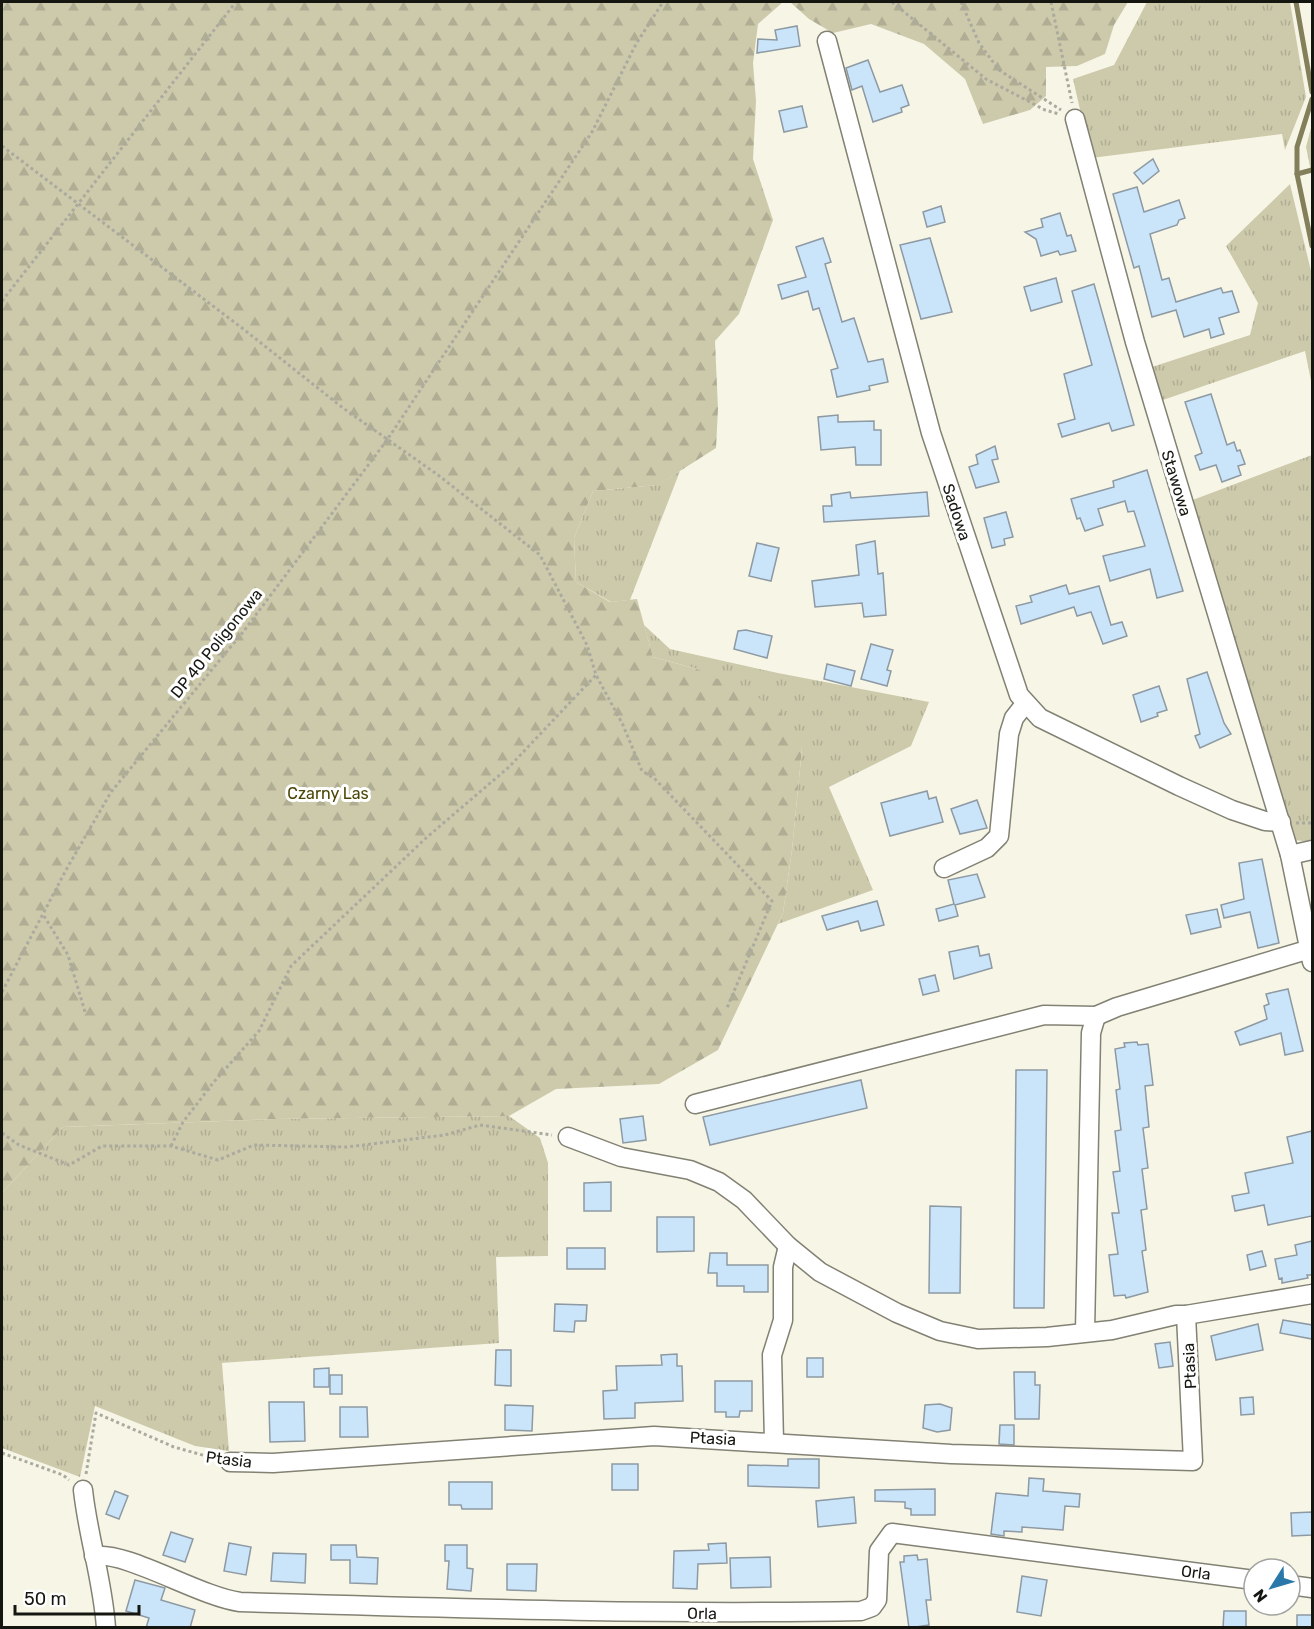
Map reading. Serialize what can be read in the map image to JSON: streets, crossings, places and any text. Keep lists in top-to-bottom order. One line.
{"streets":{"street":["Stawowa","Sadowa","Ptasia","Orla"],"path":["DP 40 Poligonowa"]},"crossings":[["Stawowa","Sadowa"]],"parks":["Czarny Las"],"scale_bar":"50 m","north":"bottom left"}
